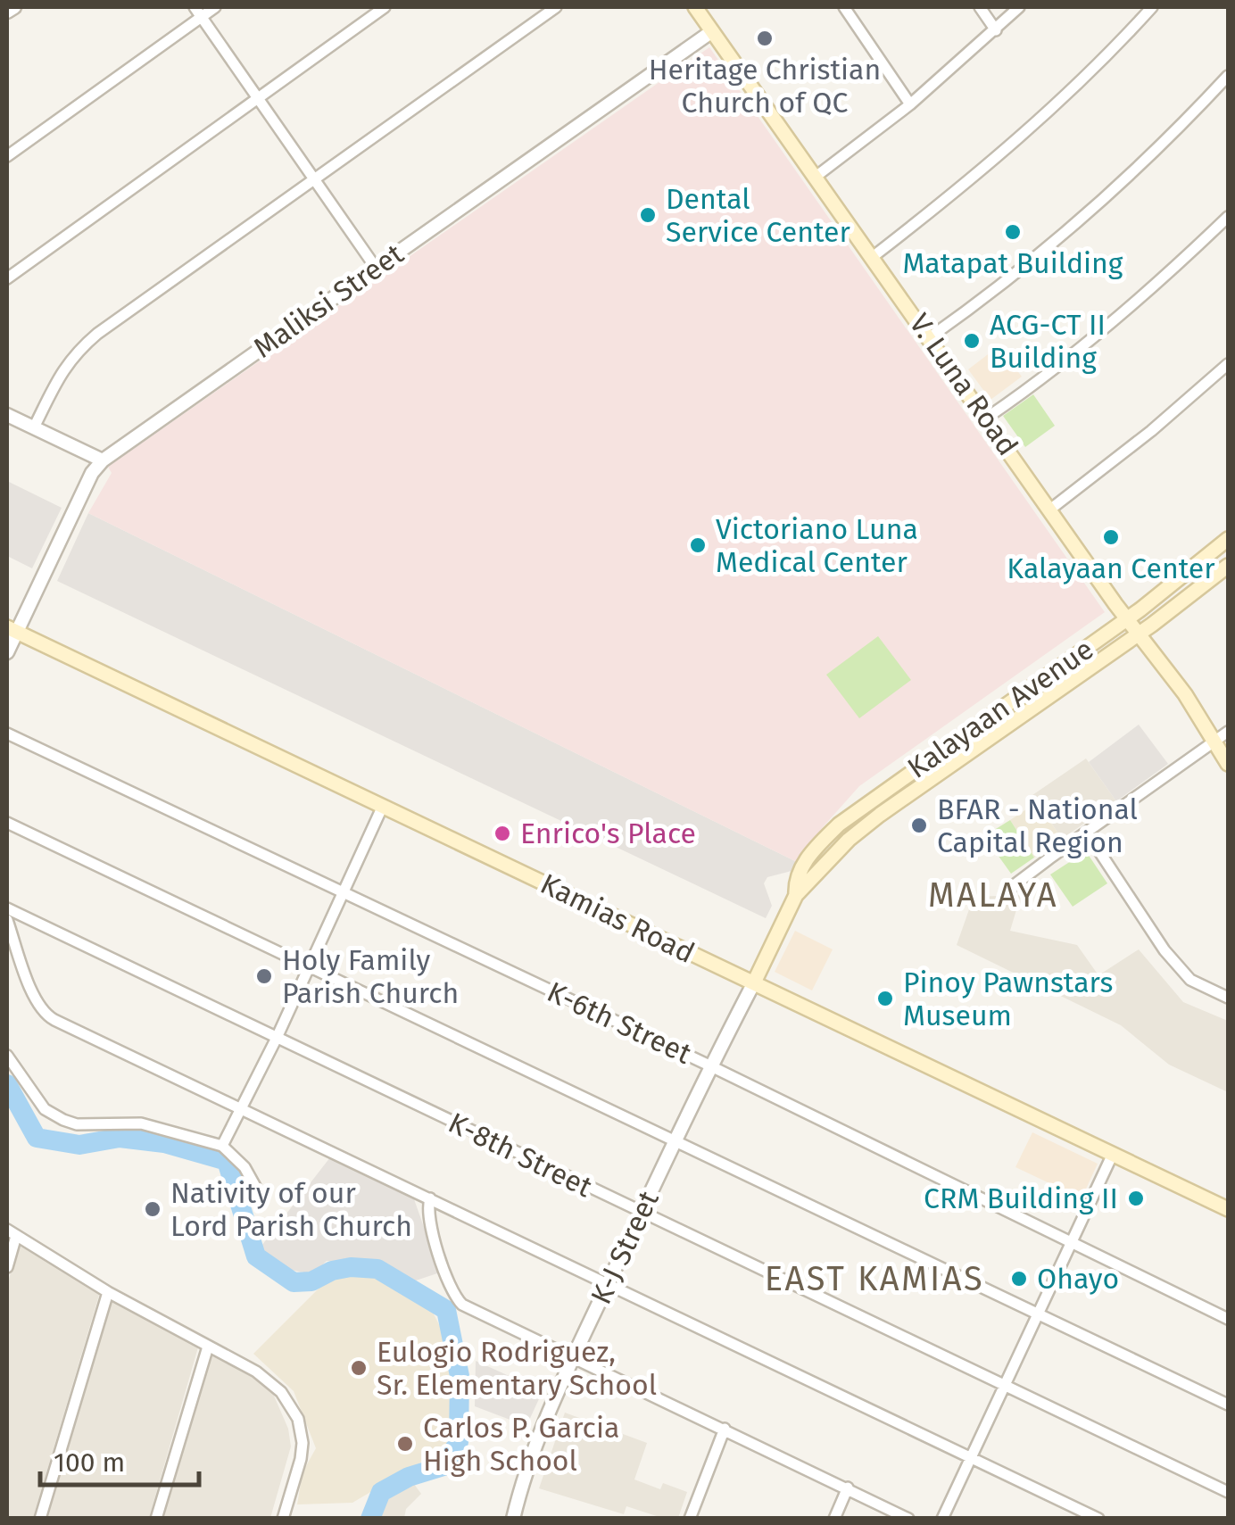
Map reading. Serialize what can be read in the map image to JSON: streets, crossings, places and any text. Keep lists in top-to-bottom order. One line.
{"streets":{"main road":["V. Luna Road","Kalayaan Avenue","Kamias Road"],"street":["Maliksi Street","K-6th Street","K-8th Street","K-J Street"]},"crossings":[["Maliksi Street","V. Luna Road"],["Maliksi Street","Kamias Road"],["V. Luna Road","Kalayaan Avenue"],["Kalayaan Avenue","Kamias Road"],["Kalayaan Avenue","K-J Street"],["Kamias Road","K-J Street"],["K-6th Street","K-J Street"],["K-8th Street","K-J Street"]],"districts":["MALAYA","EAST KAMIAS"],"places":["Heritage Christian Church of QC","Dental Service Center","Matapat Building","ACG-CT II Building","Kalayaan Center","Victoriano Luna Medical Center","BFAR - National Capital Region","Enrico's Place","Holy Family Parish Church","Pinoy Pawnstars Museum","CRM Building II","Nativity of our Lord Parish Church","Ohayo","Eulogio Rodriguez, Sr. Elementary School","Carlos P. Garcia High School"],"scale_bar":"100 m"}
